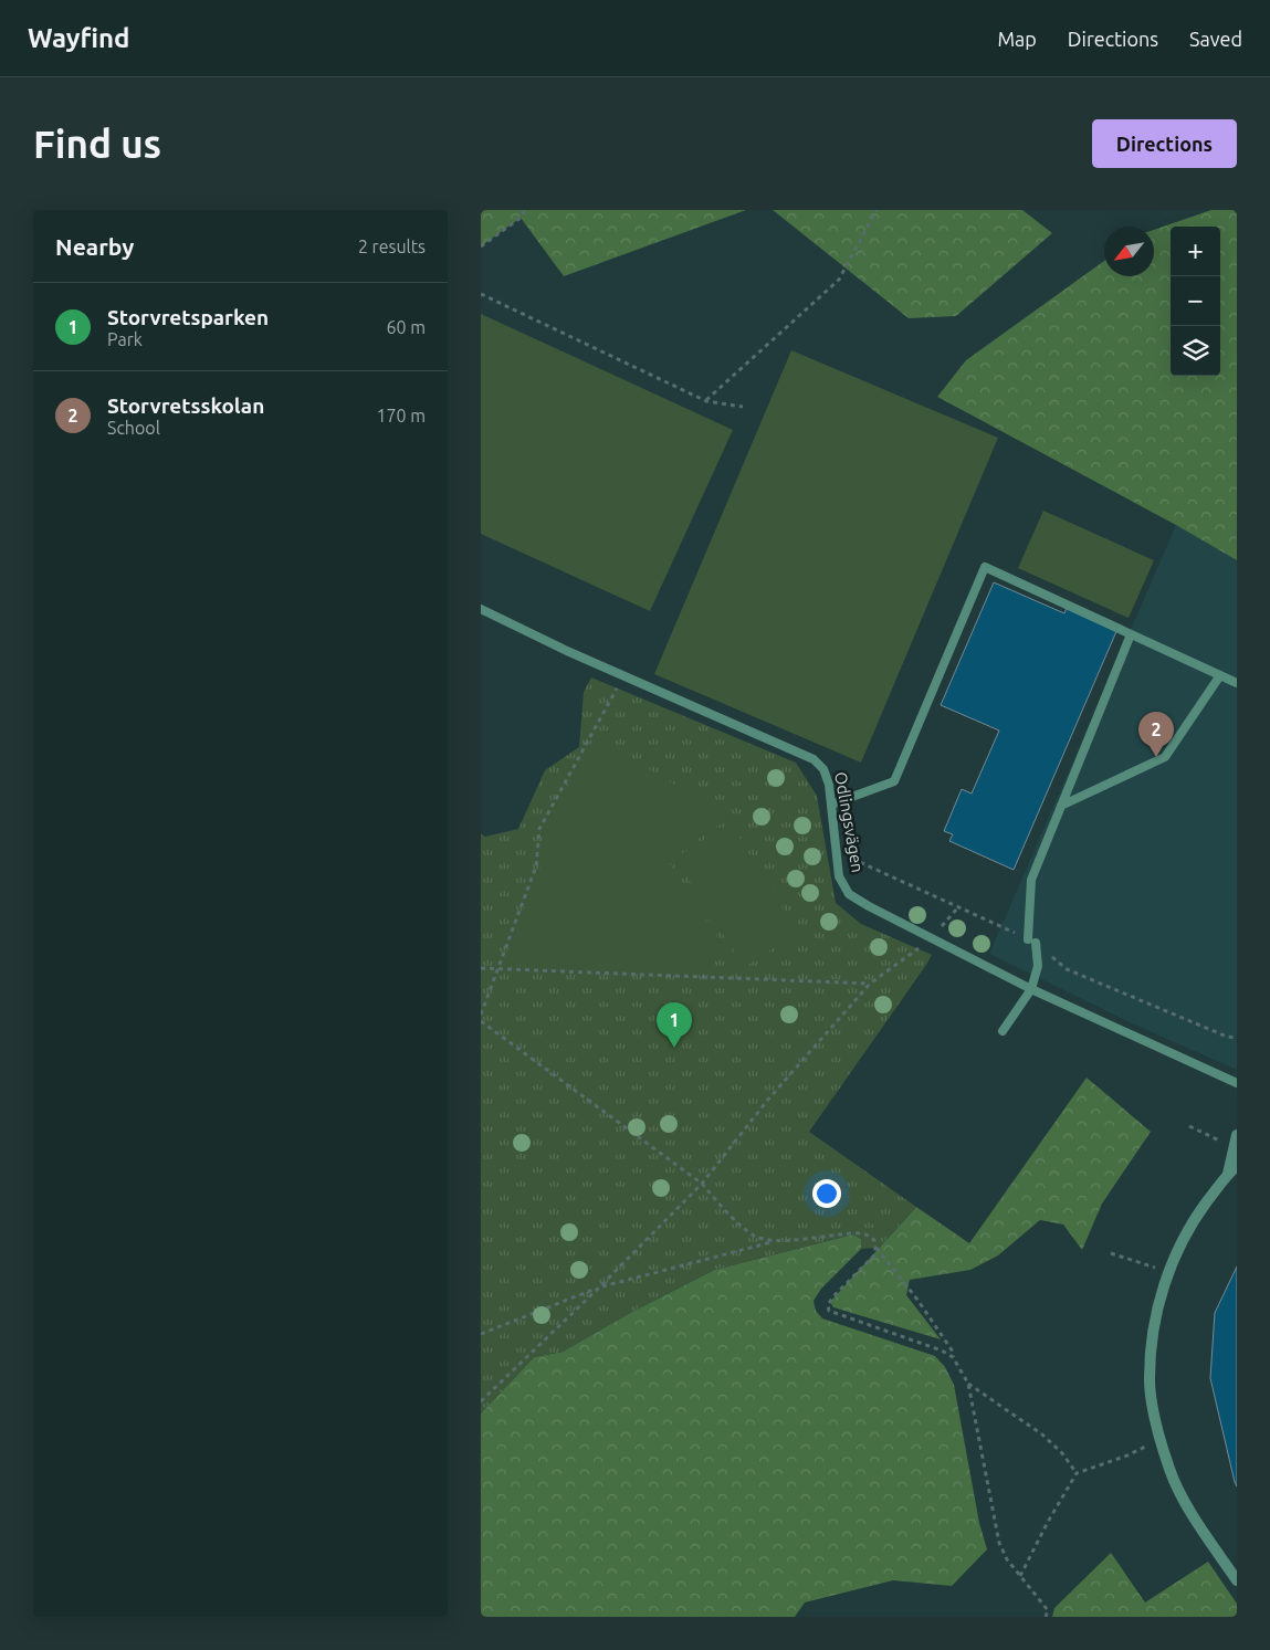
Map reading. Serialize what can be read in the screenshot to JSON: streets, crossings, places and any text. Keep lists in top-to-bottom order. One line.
{"streets":{"lane":["Odlingsvägen"]},"north":"bottom left","page":{"header":"Wayfind","nav":["Map","Directions","Saved"],"buttons":"Directions","title":"Find us","heading":["Nearby","2 results"],"map_buttons":["+","−"],"list":[{"mark":"1","name":"Storvretsparken","note":"Park","value":"60 m"},{"mark":"2","name":"Storvretsskolan","note":"School","value":"170 m"}],"pins":["2","1"]}}
